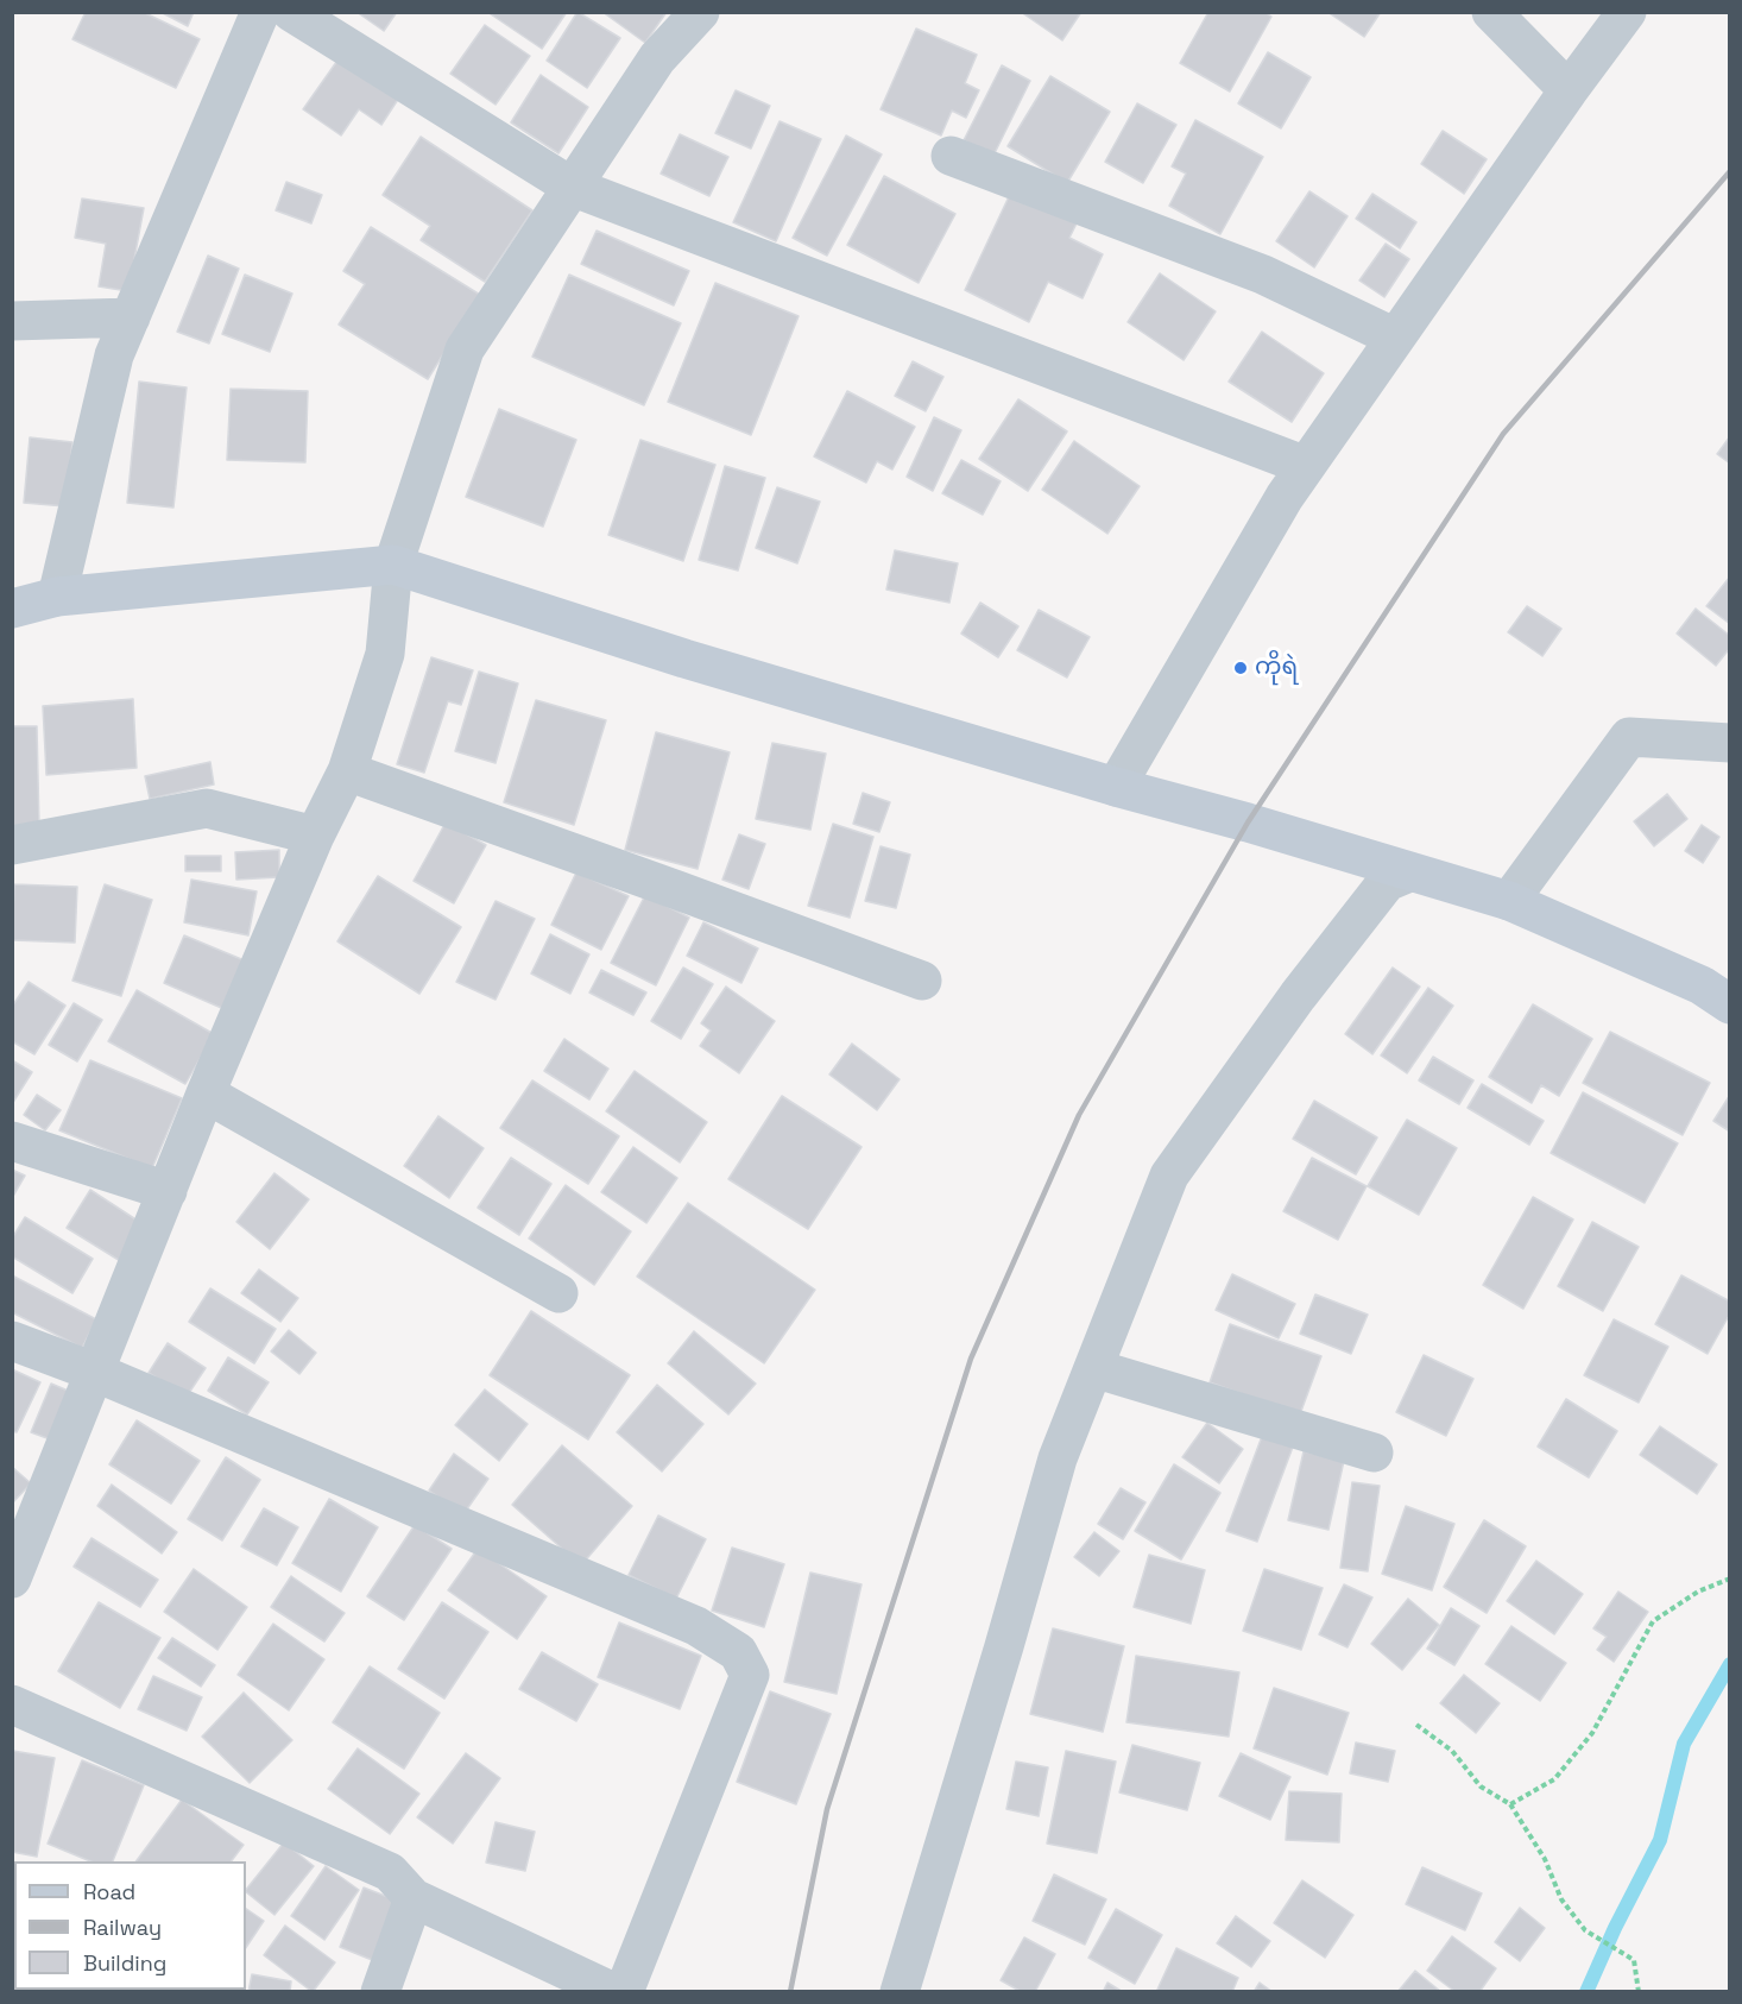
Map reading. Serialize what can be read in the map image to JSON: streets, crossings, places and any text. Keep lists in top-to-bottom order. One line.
{"places":["ကိုရဲ"],"legend":["Road","Railway","Building"]}
